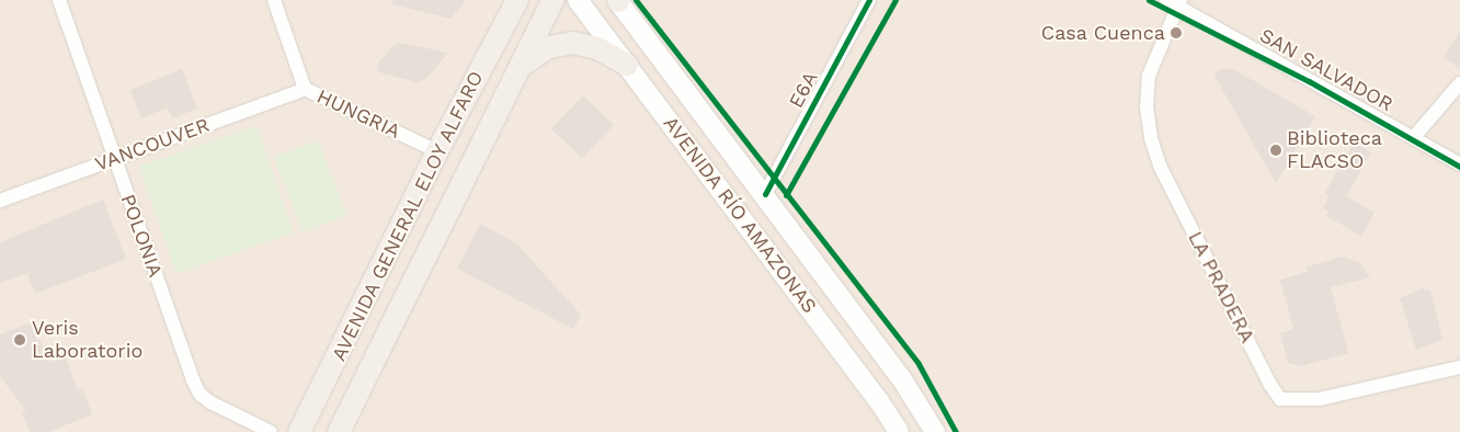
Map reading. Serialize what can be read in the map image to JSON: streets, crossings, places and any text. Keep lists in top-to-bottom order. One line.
{"streets":{"main road":["AVENIDA RÍO AMAZONAS","AVENIDA GENERAL ELOY ALFARO"],"street":["SAN SALVADOR","E6A","HUNGRIA","VANCOUVER","POLONIA","LA PRADERA"]},"crossings":[["SAN SALVADOR","LA PRADERA"],["E6A","AVENIDA RÍO AMAZONAS"],["HUNGRIA","VANCOUVER"],["HUNGRIA","AVENIDA GENERAL ELOY ALFARO"],["VANCOUVER","POLONIA"]],"places":["Casa Cuenca","Biblioteca FLACSO","Veris Laboratorio"]}
